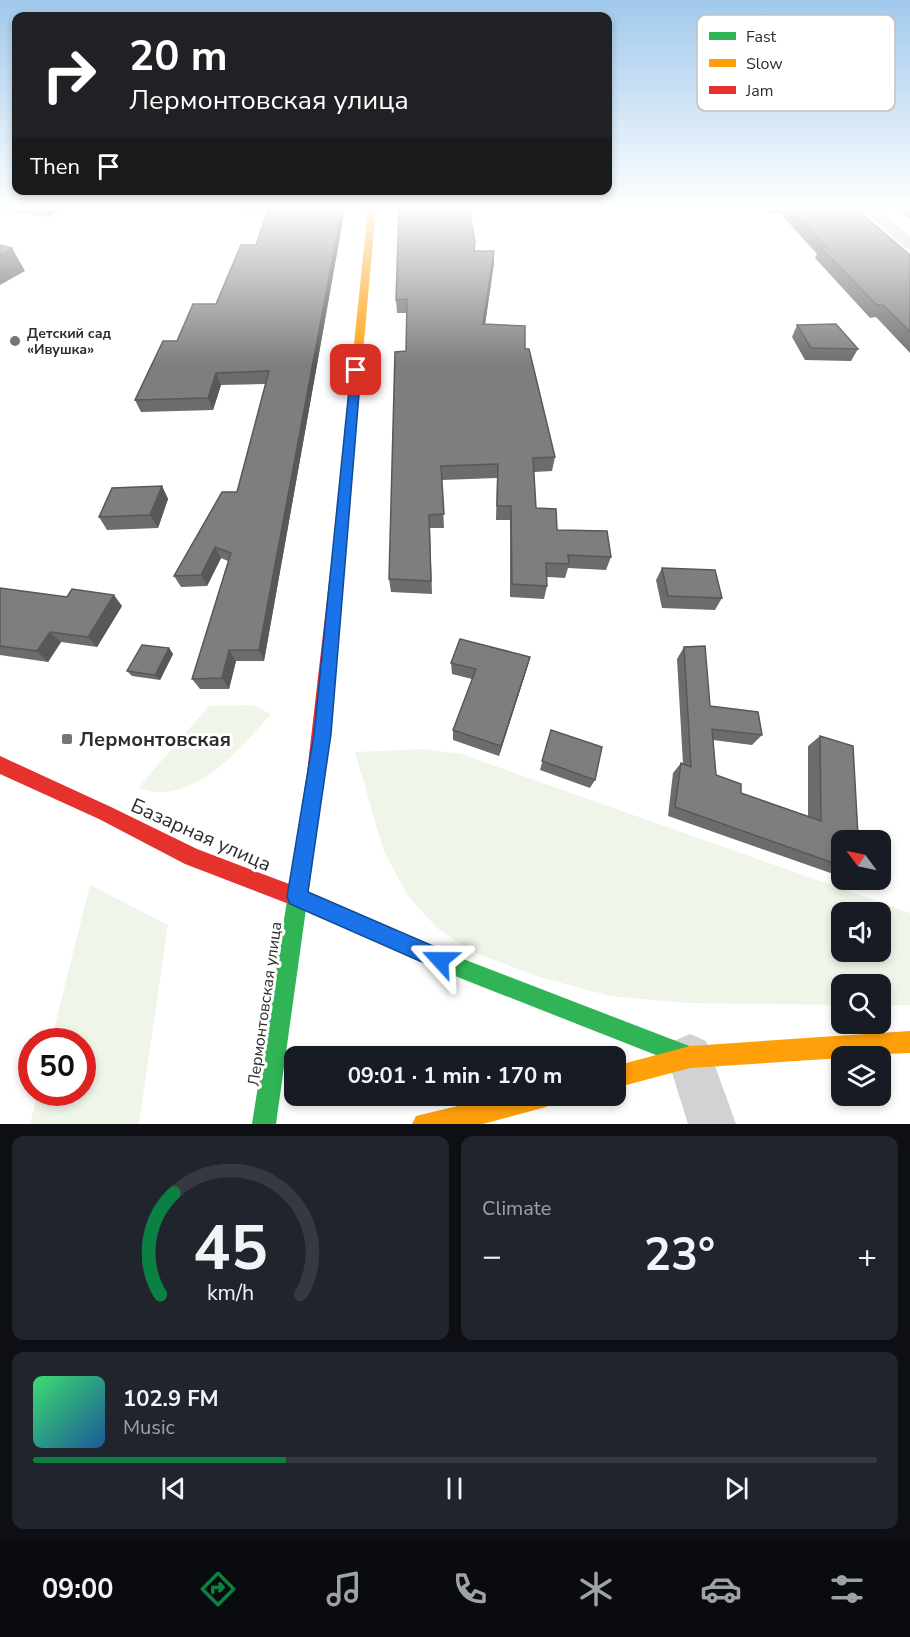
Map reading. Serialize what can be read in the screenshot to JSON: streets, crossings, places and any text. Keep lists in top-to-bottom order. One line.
{"streets":{"main road":["Базарная улица","Лермонтовская улица"]},"crossings":[["Базарная улица","Лермонтовская улица"]],"places":{"other":["Детский сад «Ивушка»"],"transit":["Лермонтовская"]},"legend":["Fast","Slow","Jam"],"north":"top left","page":{"turn":["20 m","Лермонтовская улица"],"then":"Then","limit":"50","trip":"09:01 · 1 min · 170 m","tile":"Climate","heat":["−","23°","+"],"song":["102.9 FM","Music"],"tabs":"09:00","gauge":["45","km/h"]}}
